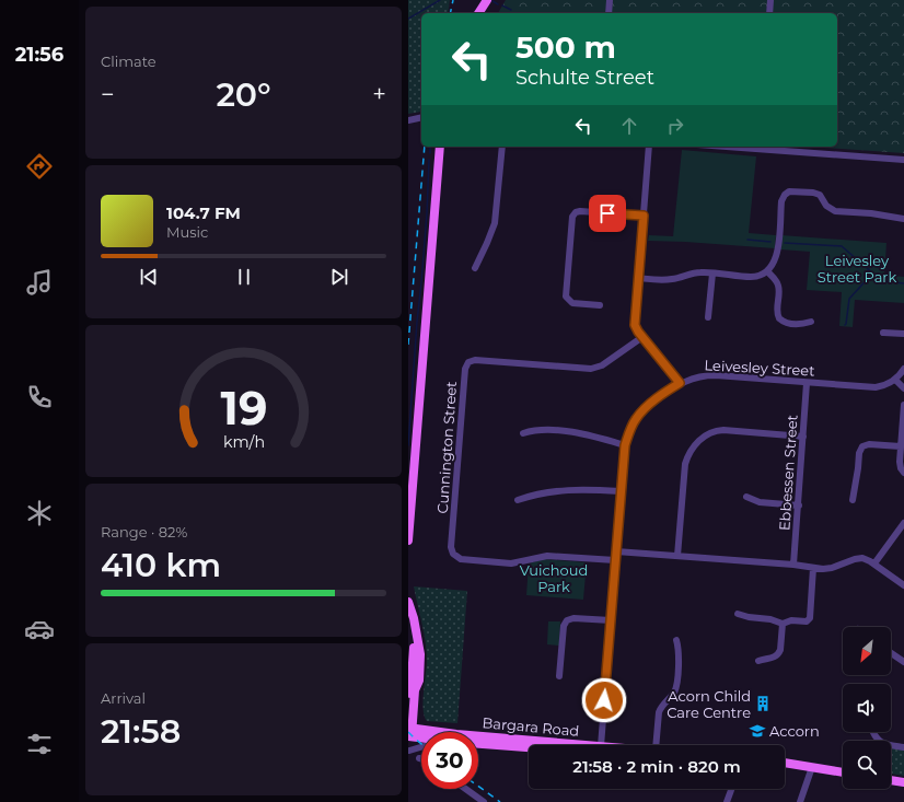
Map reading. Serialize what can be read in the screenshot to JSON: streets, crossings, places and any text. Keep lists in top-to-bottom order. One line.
{"streets":{"main road":["Bargara Road"],"street":["Leivesley Street","Cunnington Street","Ebbessen Street"]},"crossings":[["Leivesley Street","Cunnington Street"],["Leivesley Street","Ebbessen Street"]],"parks":["Leivesley Street Park","Vuichoud Park"],"places":{"building":["Acorn Child Care Centre"],"school or university":["Accorn"]},"north":"bottom left","page":{"tabs":"21:56","tile":["Climate",["Range · 82%","410 km"],["Arrival","21:58"]],"turn":["500 m","Schulte Street"],"heat":["−","20°","+"],"song":["104.7 FM","Music"],"limit":"30","trip":"21:58 · 2 min · 820 m","gauge":["19","km/h"]}}
